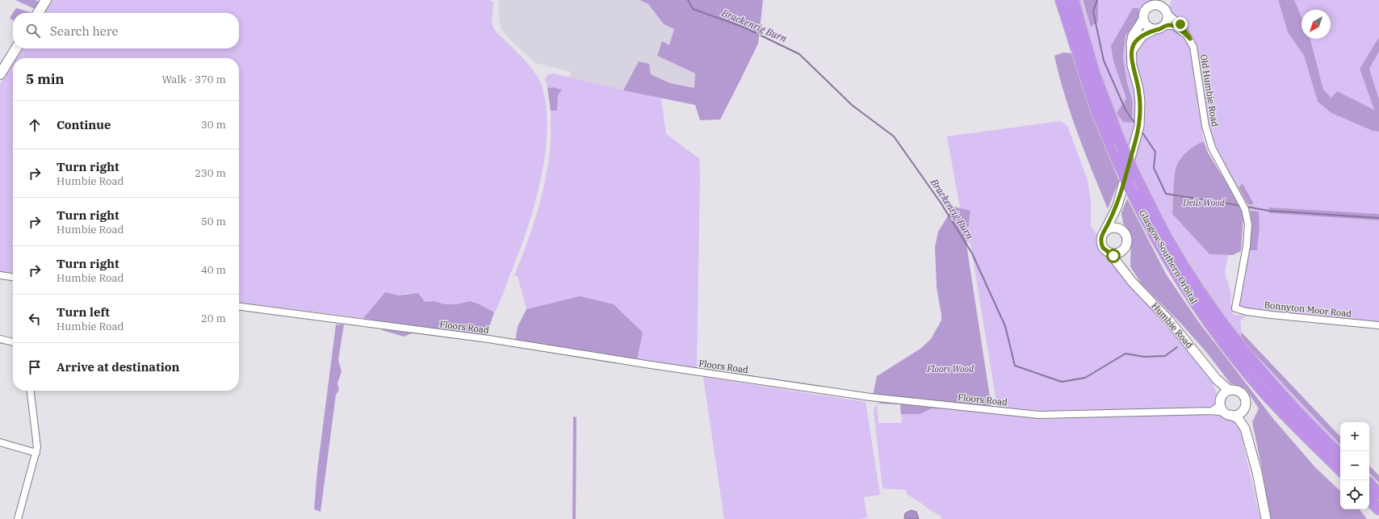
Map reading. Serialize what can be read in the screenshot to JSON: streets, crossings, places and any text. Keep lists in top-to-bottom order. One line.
{"streets":{"highway":["Glasgow Southern Orbital"],"street":["Old Humbie Road","Bonnyton Moor Road","Humbie Road","Floors Road"]},"crossings":[["Old Humbie Road","Bonnyton Moor Road"],["Humbie Road","Floors Road"]],"water":["Brackenrig Burn"],"parks":["Deils Wood","Floors Wood"],"north":"bottom left","page":{"search":"Search here","heading":["5 min","Walk · 370 m"],"list":[["Continue","30 m"],["Turn right","Humbie Road","230 m"],["Turn right","Humbie Road","50 m"],["Turn right","Humbie Road","40 m"],["Turn left","Humbie Road","20 m"],"Arrive at destination"],"map_buttons":["+","−"]}}
